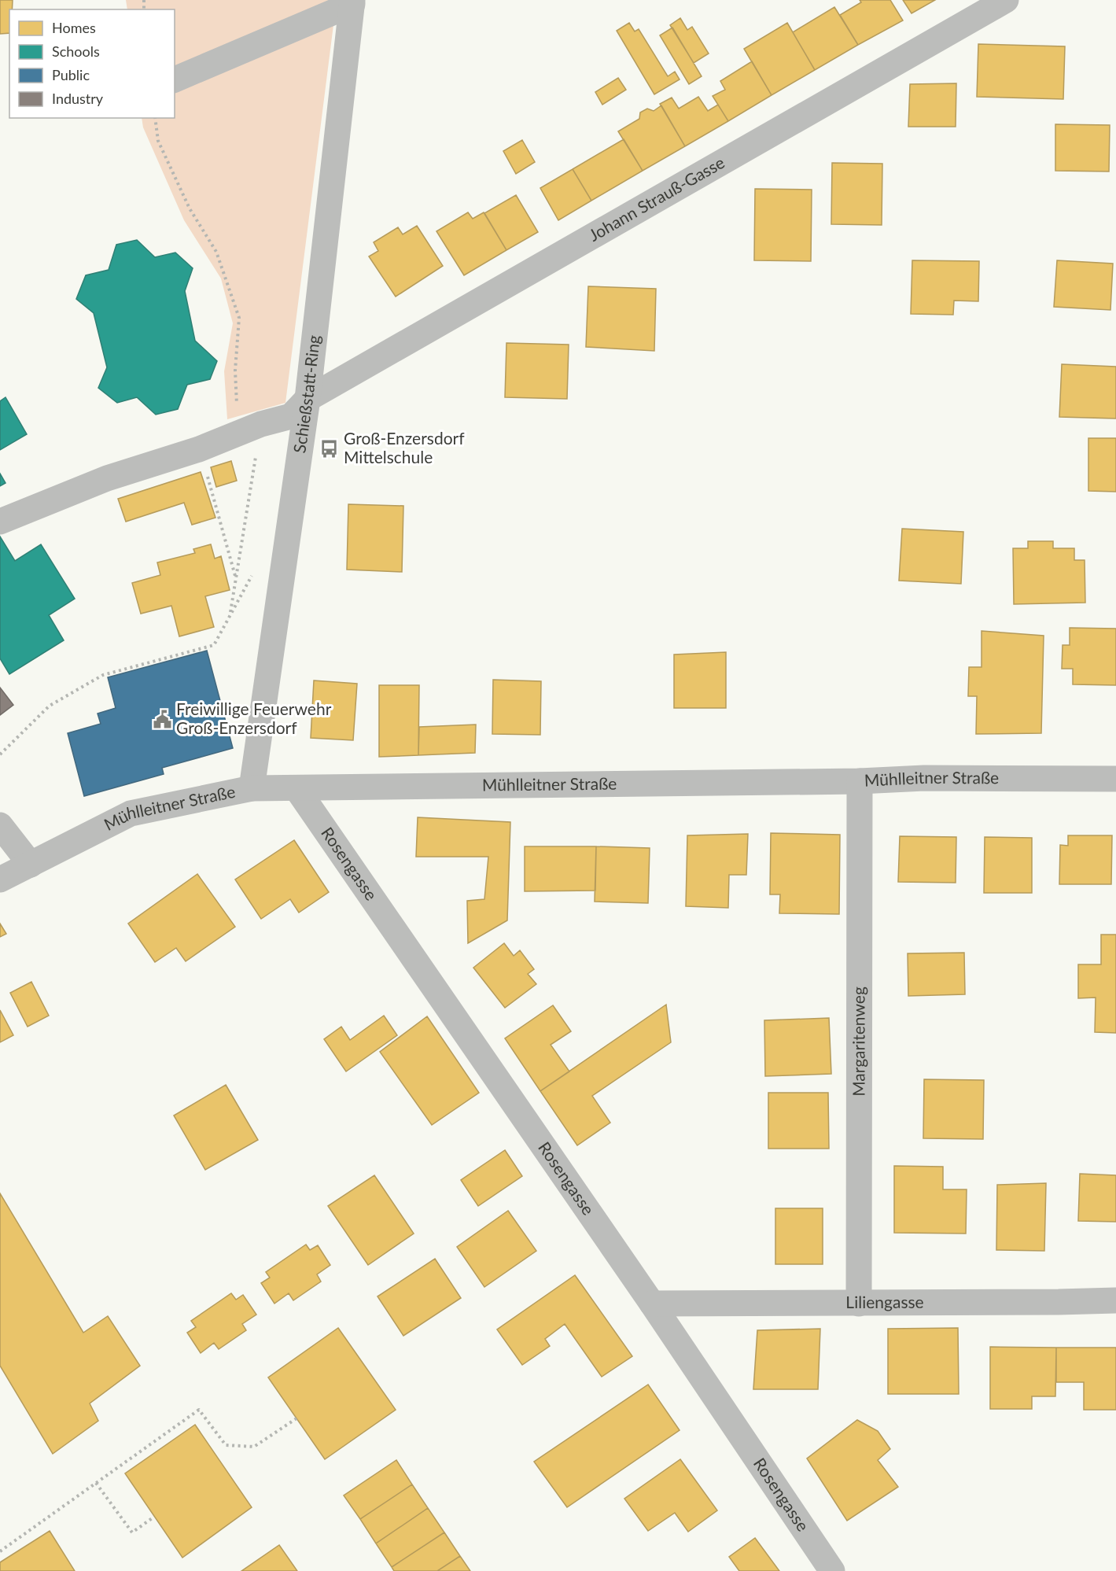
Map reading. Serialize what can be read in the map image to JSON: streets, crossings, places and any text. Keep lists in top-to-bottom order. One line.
{"streets":{"street":["Johann Strauß-Gasse","Schießstatt-Ring","Mühlleitner Straße","Rosengasse","Margaritenweg","Liliengasse"]},"crossings":[["Johann Strauß-Gasse","Schießstatt-Ring"],["Schießstatt-Ring","Mühlleitner Straße"],["Mühlleitner Straße","Rosengasse"],["Mühlleitner Straße","Margaritenweg"],["Rosengasse","Liliengasse"],["Margaritenweg","Liliengasse"]],"places":{"bus stop":["Groß-Enzersdorf Mittelschule"],"public building":["Freiwillige Feuerwehr Groß-Enzersdorf"]},"legend":["Homes","Schools","Public","Industry"]}
